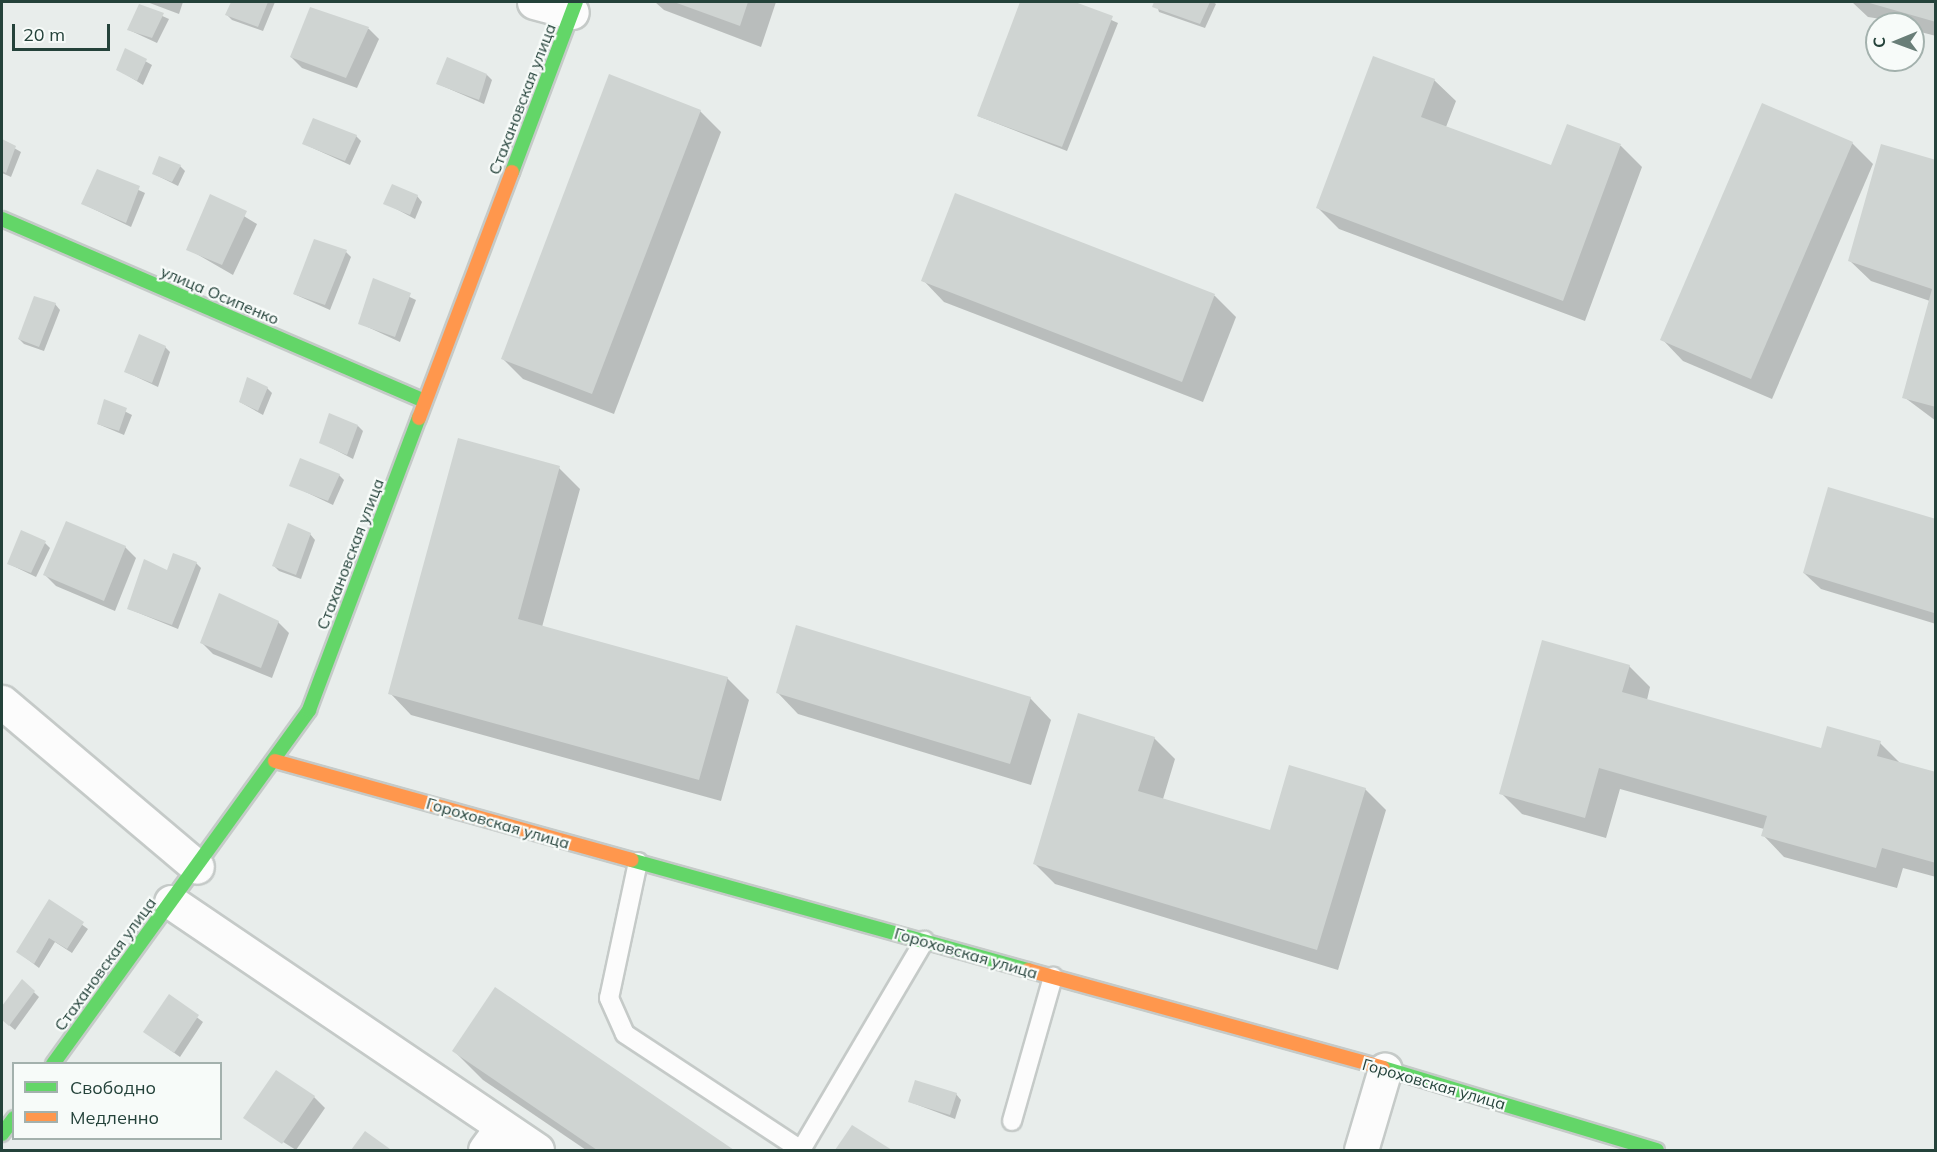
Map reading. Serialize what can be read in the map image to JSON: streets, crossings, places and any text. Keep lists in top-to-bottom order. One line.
{"streets":{"street":["Стахановская улица","улица Осипенко","Гороховская улица"]},"crossings":[["Стахановская улица","улица Осипенко"],["Стахановская улица","Гороховская улица"]],"legend":["Свободно","Медленно"],"scale_bar":"20 m","north":"left"}
